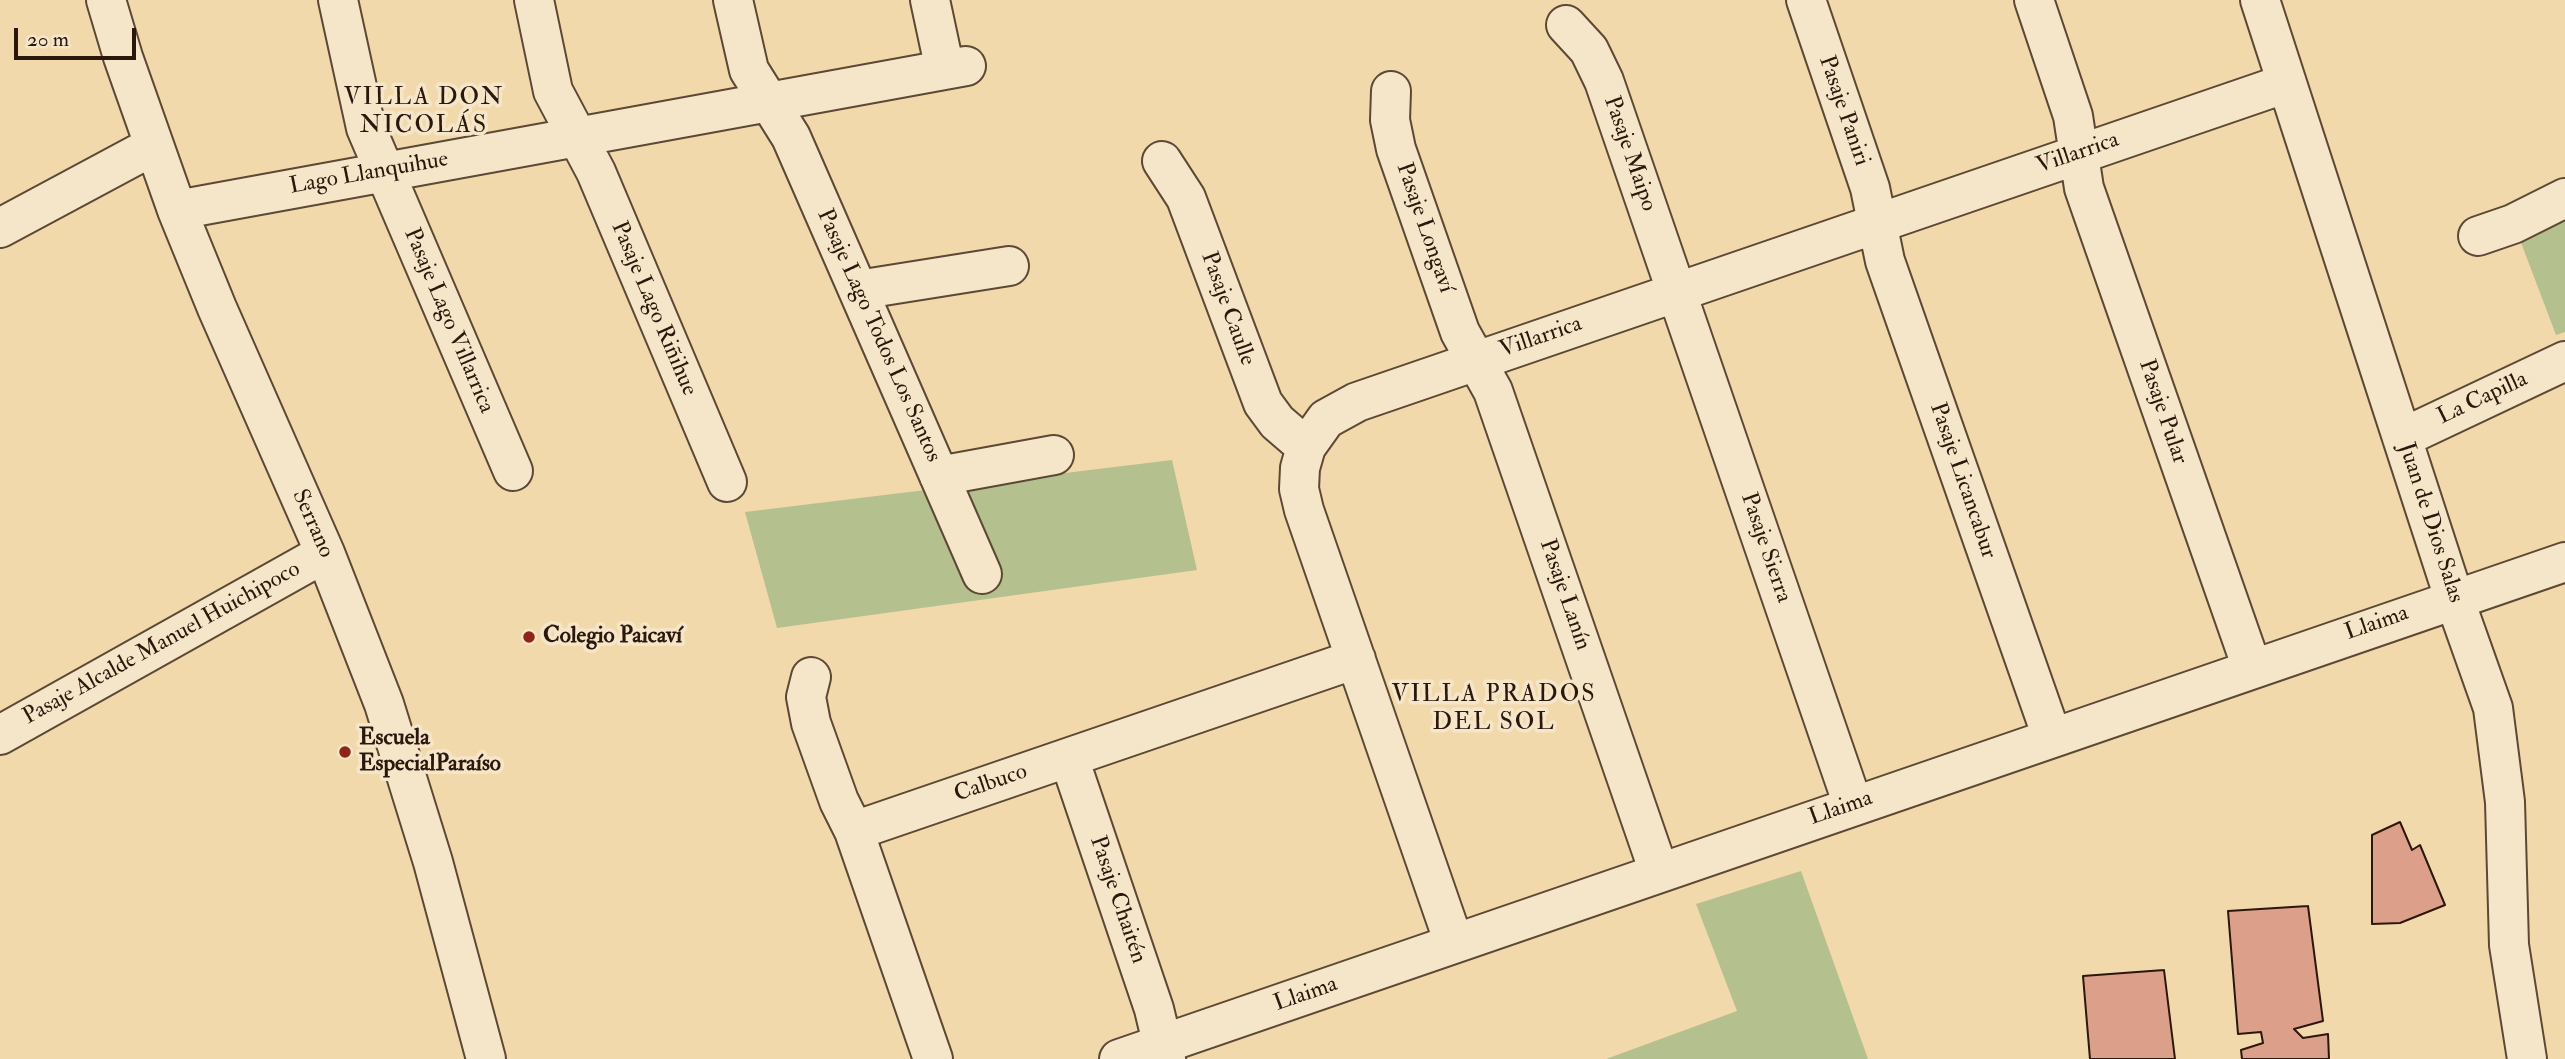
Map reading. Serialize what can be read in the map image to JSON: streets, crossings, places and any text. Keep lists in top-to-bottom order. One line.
{"streets":{"street":["Pasaje Paniri","Pasaje Maipo","Villarrica","Lago Llanquihue","Pasaje Longaví","Pasaje Lago Riñihue","Pasaje Caulle","Pasaje Lago Villarrica","Pasaje Lago Todos Los Santos","La Capilla","Pasaje Pular","Pasaje Licancabur","Juan de Dios Salas","Serrano","Pasaje Sierra","Pasaje Lanín","Llaima","Pasaje Alcalde Manuel Huichipoco","Calbuco","Pasaje Chaitén"]},"crossings":[["Pasaje Paniri","Villarrica"],["Pasaje Paniri","Pasaje Licancabur"],["Pasaje Maipo","Villarrica"],["Pasaje Maipo","Pasaje Sierra"],["Villarrica","Pasaje Longaví"],["Villarrica","Pasaje Caulle"],["Villarrica","Pasaje Pular"],["Villarrica","Pasaje Licancabur"],["Villarrica","Juan de Dios Salas"],["Villarrica","Pasaje Sierra"],["Villarrica","Pasaje Lanín"],["Villarrica","Llaima"],["Villarrica","Calbuco"],["Lago Llanquihue","Pasaje Lago Riñihue"],["Lago Llanquihue","Pasaje Lago Villarrica"],["Lago Llanquihue","Pasaje Lago Todos Los Santos"],["Lago Llanquihue","Serrano"],["Pasaje Longaví","Pasaje Lanín"],["La Capilla","Juan de Dios Salas"],["Pasaje Pular","Llaima"],["Pasaje Licancabur","Llaima"],["Juan de Dios Salas","Llaima"],["Serrano","Pasaje Alcalde Manuel Huichipoco"],["Pasaje Sierra","Llaima"],["Pasaje Lanín","Llaima"],["Llaima","Pasaje Chaitén"],["Calbuco","Pasaje Chaitén"]],"districts":["VILLA DON NICOLÁS","VILLA PRADOS DEL SOL"],"places":["Colegio Paicaví","Escuela EspecialParaíso"],"scale_bar":"20 m"}
